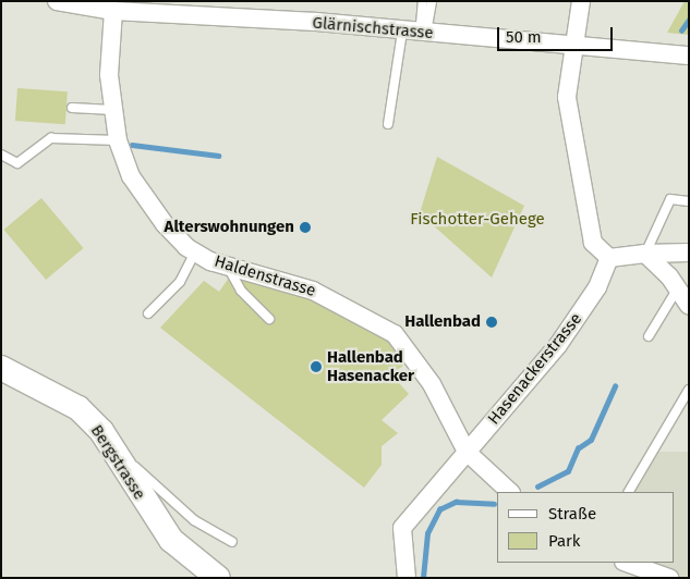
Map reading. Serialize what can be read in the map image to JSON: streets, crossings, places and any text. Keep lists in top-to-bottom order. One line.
{"streets":{"street":["Glärnischstrasse","Haldenstrasse","Hasenackerstrasse","Bergstrasse"]},"crossings":[["Glärnischstrasse","Haldenstrasse"],["Haldenstrasse","Hasenackerstrasse"]],"parks":["Fischotter-Gehege"],"places":["Alterswohnungen","Hallenbad","Hallenbad Hasenacker"],"legend":["Straße","Park"],"scale_bar":"50 m"}
